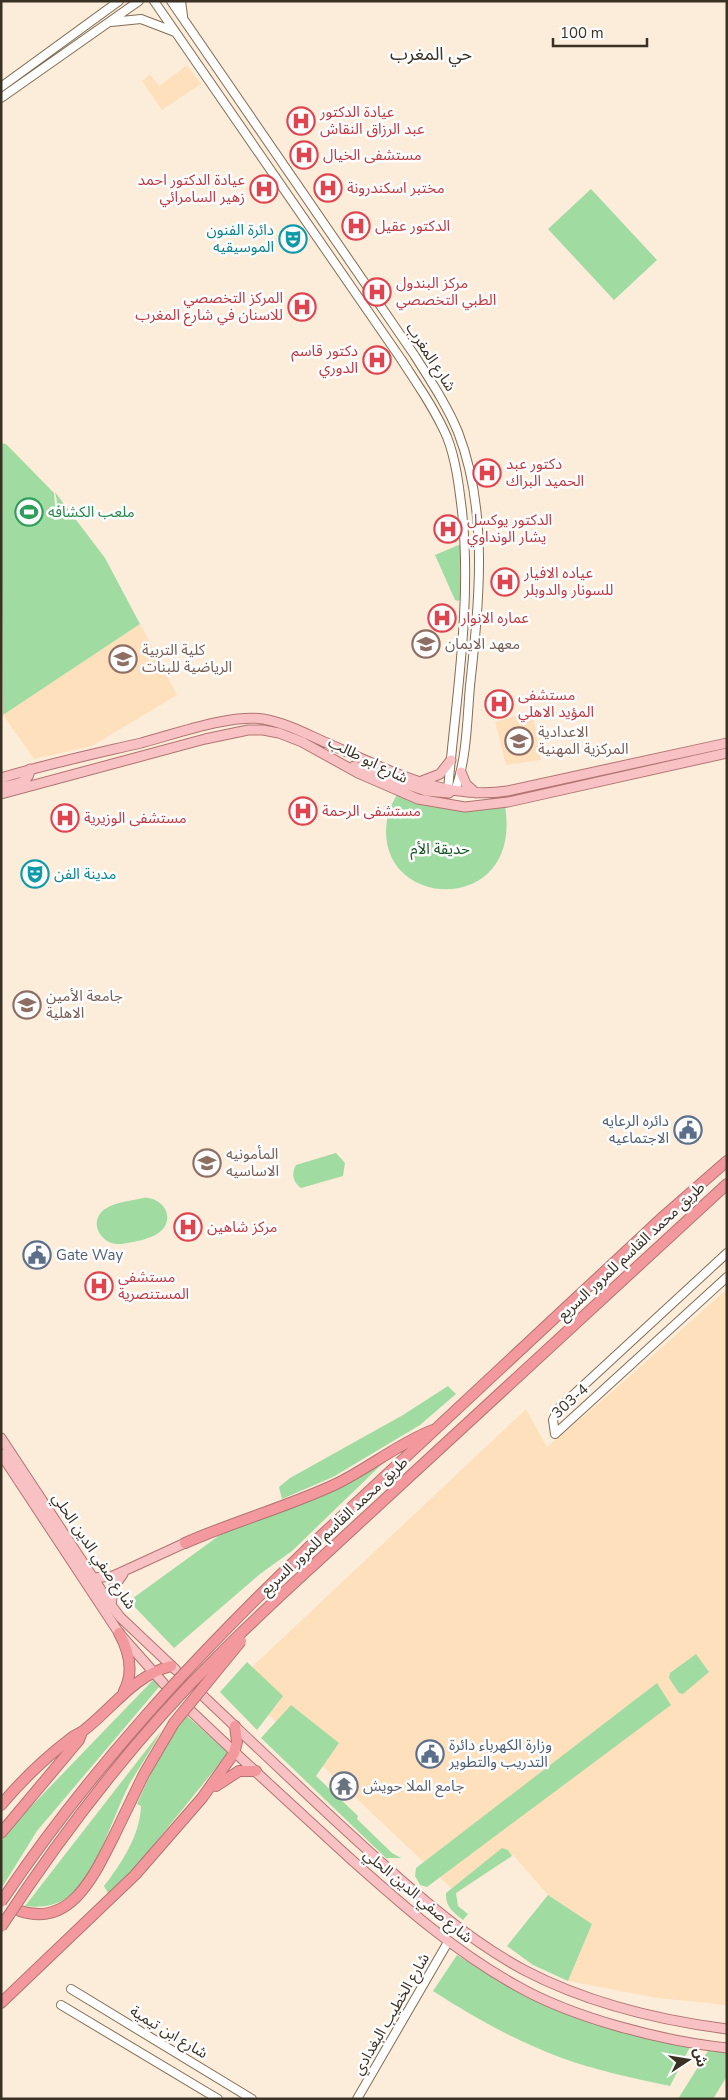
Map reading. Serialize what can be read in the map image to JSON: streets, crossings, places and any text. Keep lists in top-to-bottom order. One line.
{"streets":{"highway":["طريق محمد القاسم للمرور السريع"],"main road":["شارع ابو طالب","شارع صفي الدين الحلي"],"street":["شارع المغرب","303-4","شارع الخطيب البغدادي","شارع ابن تيمية"]},"crossings":[["شارع المغرب","شارع ابو طالب"],["شارع صفي الدين الحلي","شارع الخطيب البغدادي"]],"districts":["حي المغرب"],"parks":["حديقة الأم"],"places":{"hospital":["عيادة الدكتور عبد الرزاق النقاش","مستشفى الخيال","مختبر اسكندرونة","عيادة الدكتور احمد زهير السامرائي","الدكتور عقيل","مركز البندول الطبي التخصصي","المركز التخصصي للاسنان في شارع المغرب","دكتور قاسم الدوري","دكتور عبد الحميد البراك","الدكتور يوكسل يشار الونداوي","عياده الافيار للسونار والدوبلر","عماره الانوار","مستشفى المؤيد الاهلي","مستشفى الرحمة","مستشفى الوزيرية","مركز شاهين","مستشفى المستنصرية"],"theatre":["دائرة الفنون الموسيقيه","مدينة الفن"],"sports":["ملعب الكشافه"],"school or university":["معهد الايمان","كلية التربية الرياضية للبنات","الاعدادية المركزية المهنية","جامعة الأمين الاهلية","المأمونيه الاساسيه"],"public building":["دائره الرعايه الاجتماعيه","Gate Way","وزارة الكهرباء دائرة التدريب والتطوير"],"temple":["جامع الملا حويش"]},"scale_bar":"100 m","north":"right"}
